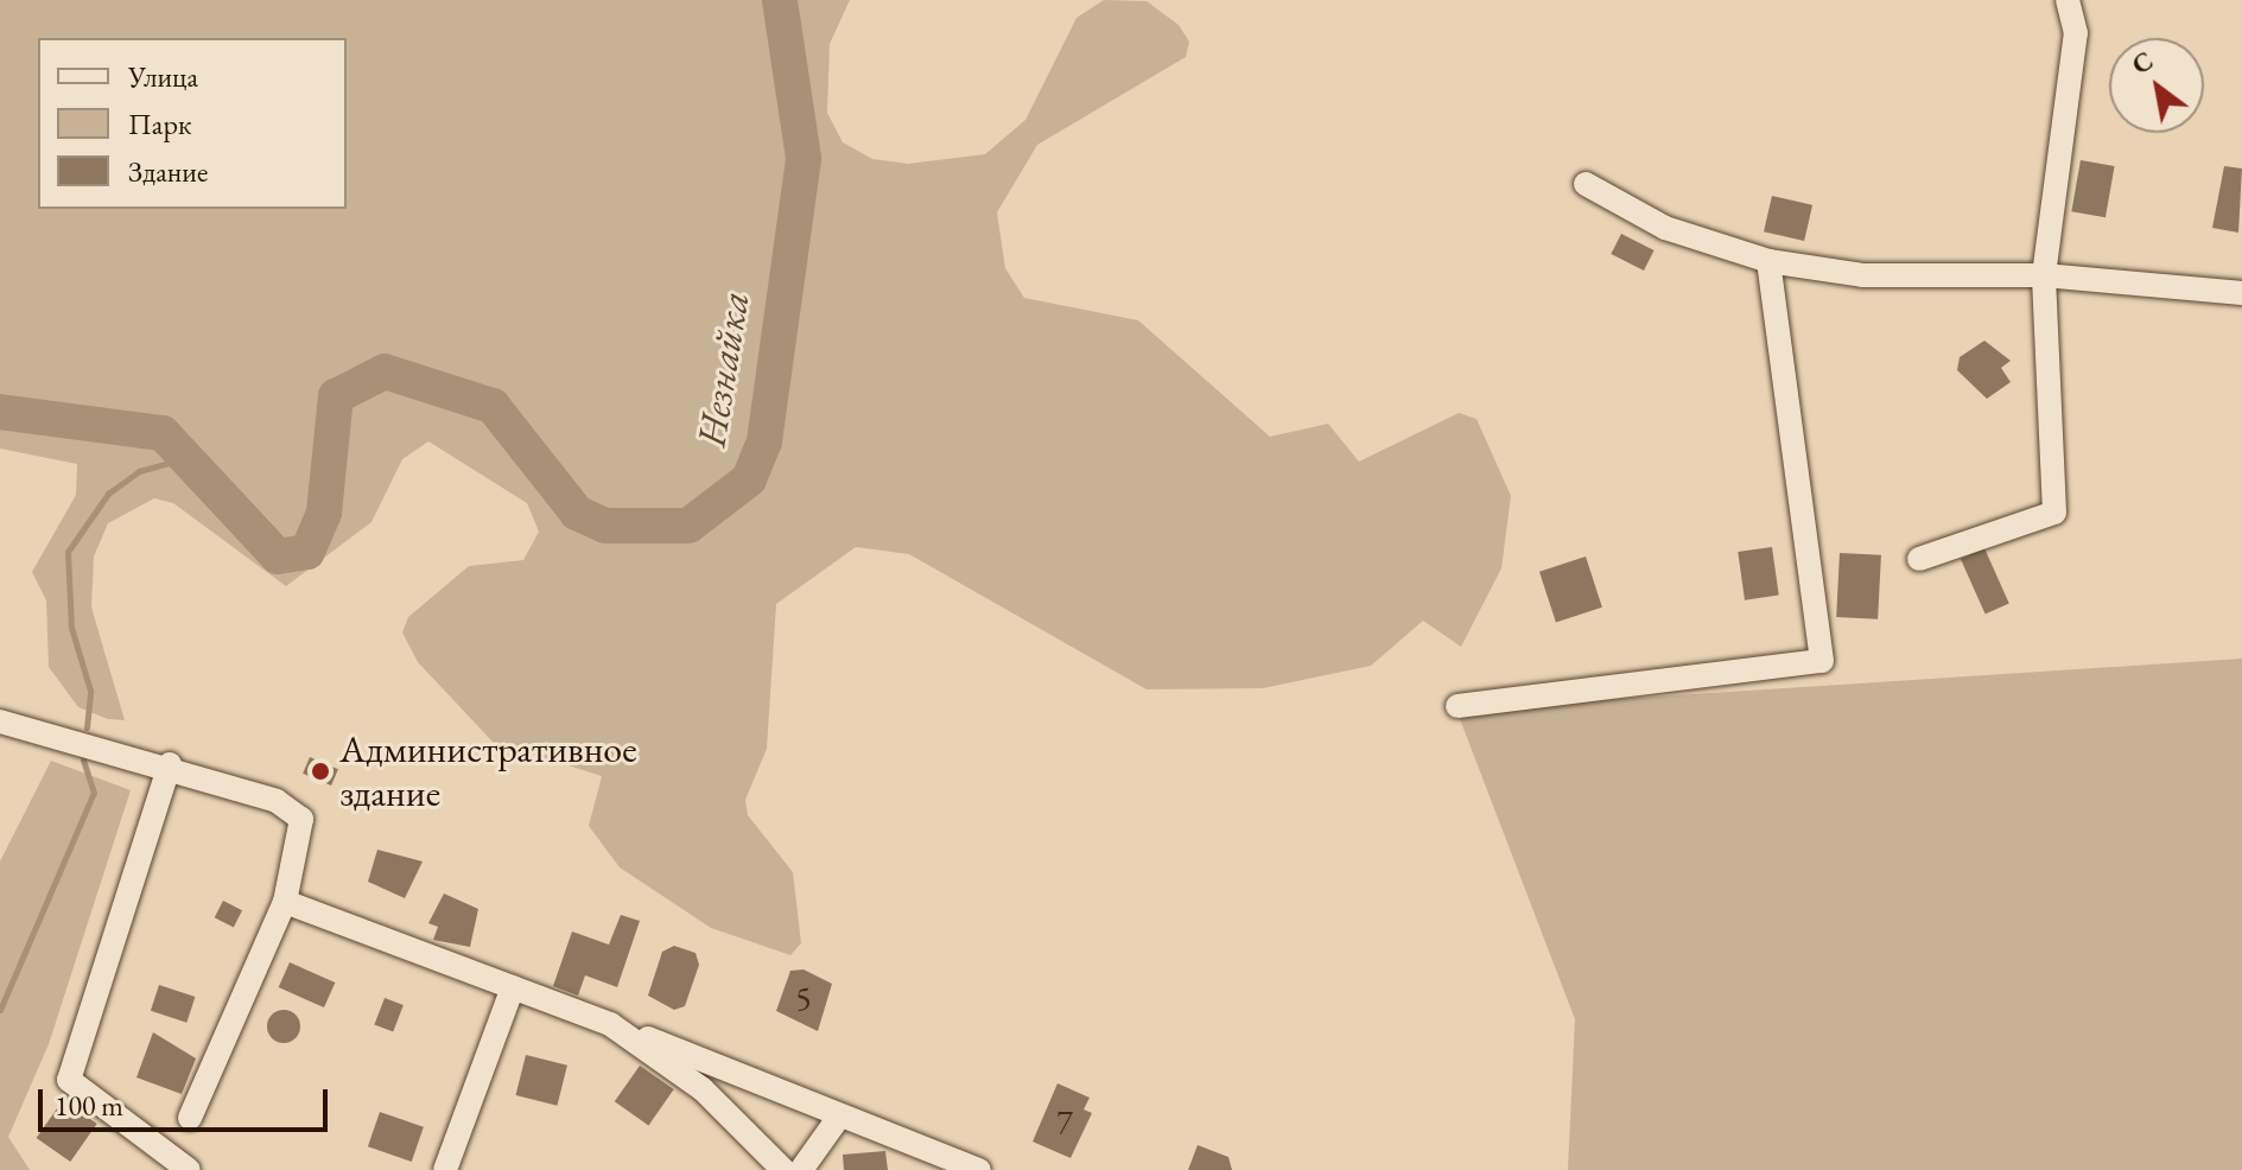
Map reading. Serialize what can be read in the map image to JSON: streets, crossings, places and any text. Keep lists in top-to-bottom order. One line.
{"water":["Незнайка"],"places":["Административное здание"],"house_numbers":["5","7"],"legend":["Улица","Парк","Здание"],"scale_bar":"100 m","north":"top left"}
